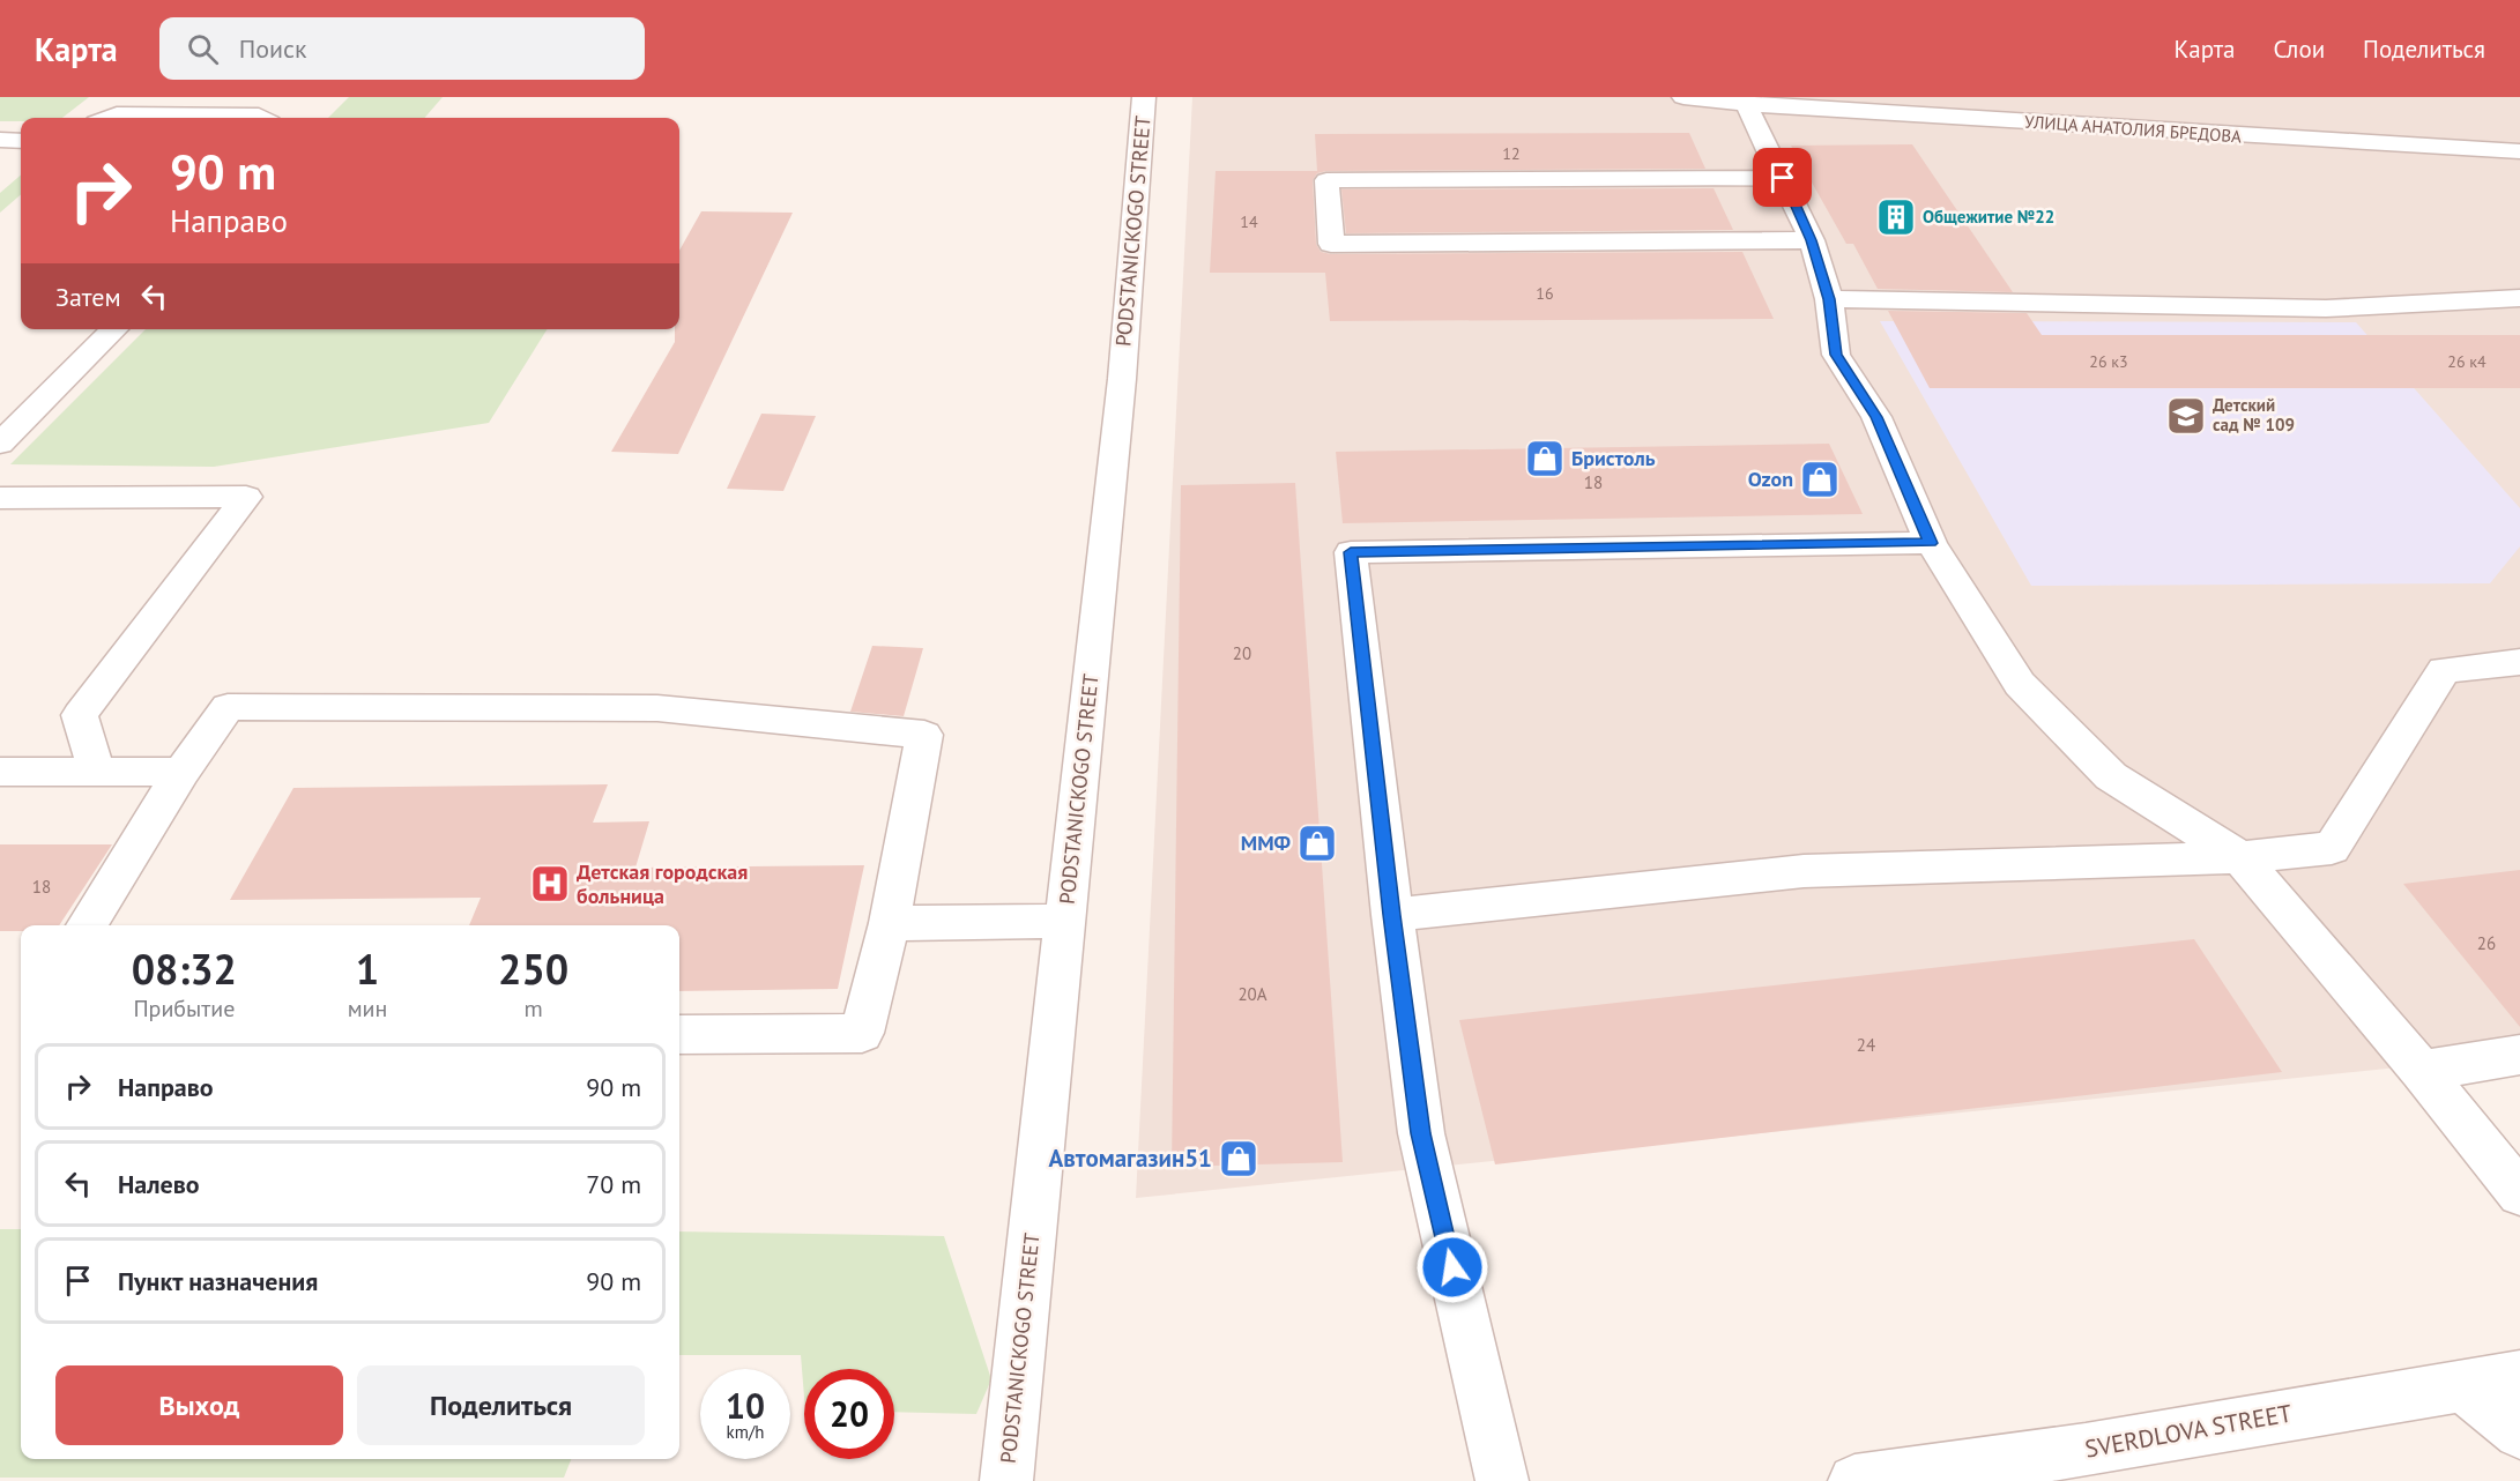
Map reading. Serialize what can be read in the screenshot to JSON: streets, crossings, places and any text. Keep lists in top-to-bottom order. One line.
{"streets":{"street":["УЛИЦА АНАТОЛИЯ БРЕДОВА","PODSTANICKOGO STREET","SVERDLOVA STREET"]},"places":{"building":["Общежитие №22"],"school or university":["Детский сад № 109"],"shop":["Бристоль","Ozon","ММФ","Автомагазин51"],"hospital":["Детская городская больница"]},"house_numbers":["12","14","16","26 к3","26 к4","18","20","18","26","20А","24"],"page":{"header":"Карта","search":"Поиск","nav":["Карта","Слои","Поделиться"],"turn":["90 m","Направо"],"then":"Затем","eta":["08:32","Прибытие","1","мин","250","m"],"list":[{"name":"Направо","value":"90 m"},{"name":"Налево","value":"70 m"},{"name":"Пункт назначения","value":"90 m"}],"buttons":["Выход","Поделиться"],"speed":"10 km/h","limit":"20"}}
